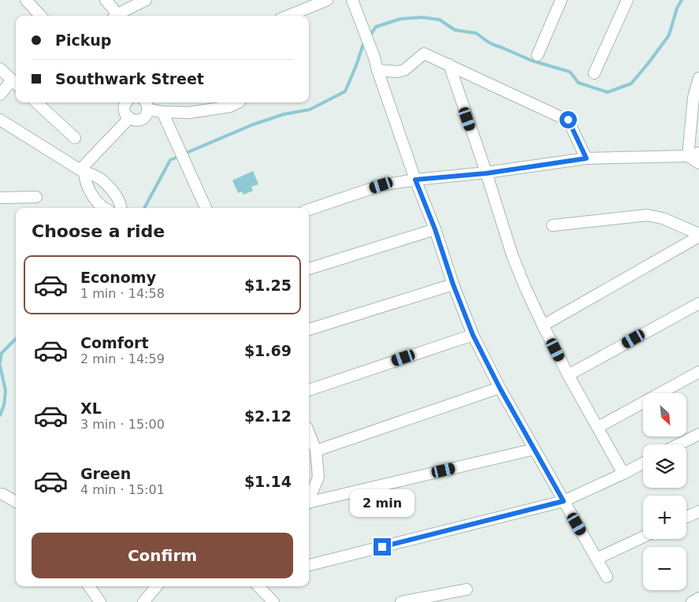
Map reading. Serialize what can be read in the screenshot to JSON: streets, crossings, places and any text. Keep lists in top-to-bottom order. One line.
{"north":"bottom right","page":{"banner":["Pickup","Southwark Street"],"heading":"Choose a ride","list":[{"name":"Economy","note":"1 min · 14:58","value":"$1.25"},{"name":"Comfort","note":"2 min · 14:59","value":"$1.69"},{"name":"XL","note":"3 min · 15:00","value":"$2.12"},{"name":"Green","note":"4 min · 15:01","value":"$1.14"}],"map_buttons":["+","−"],"bubble":"2 min","buttons":"Confirm"}}
